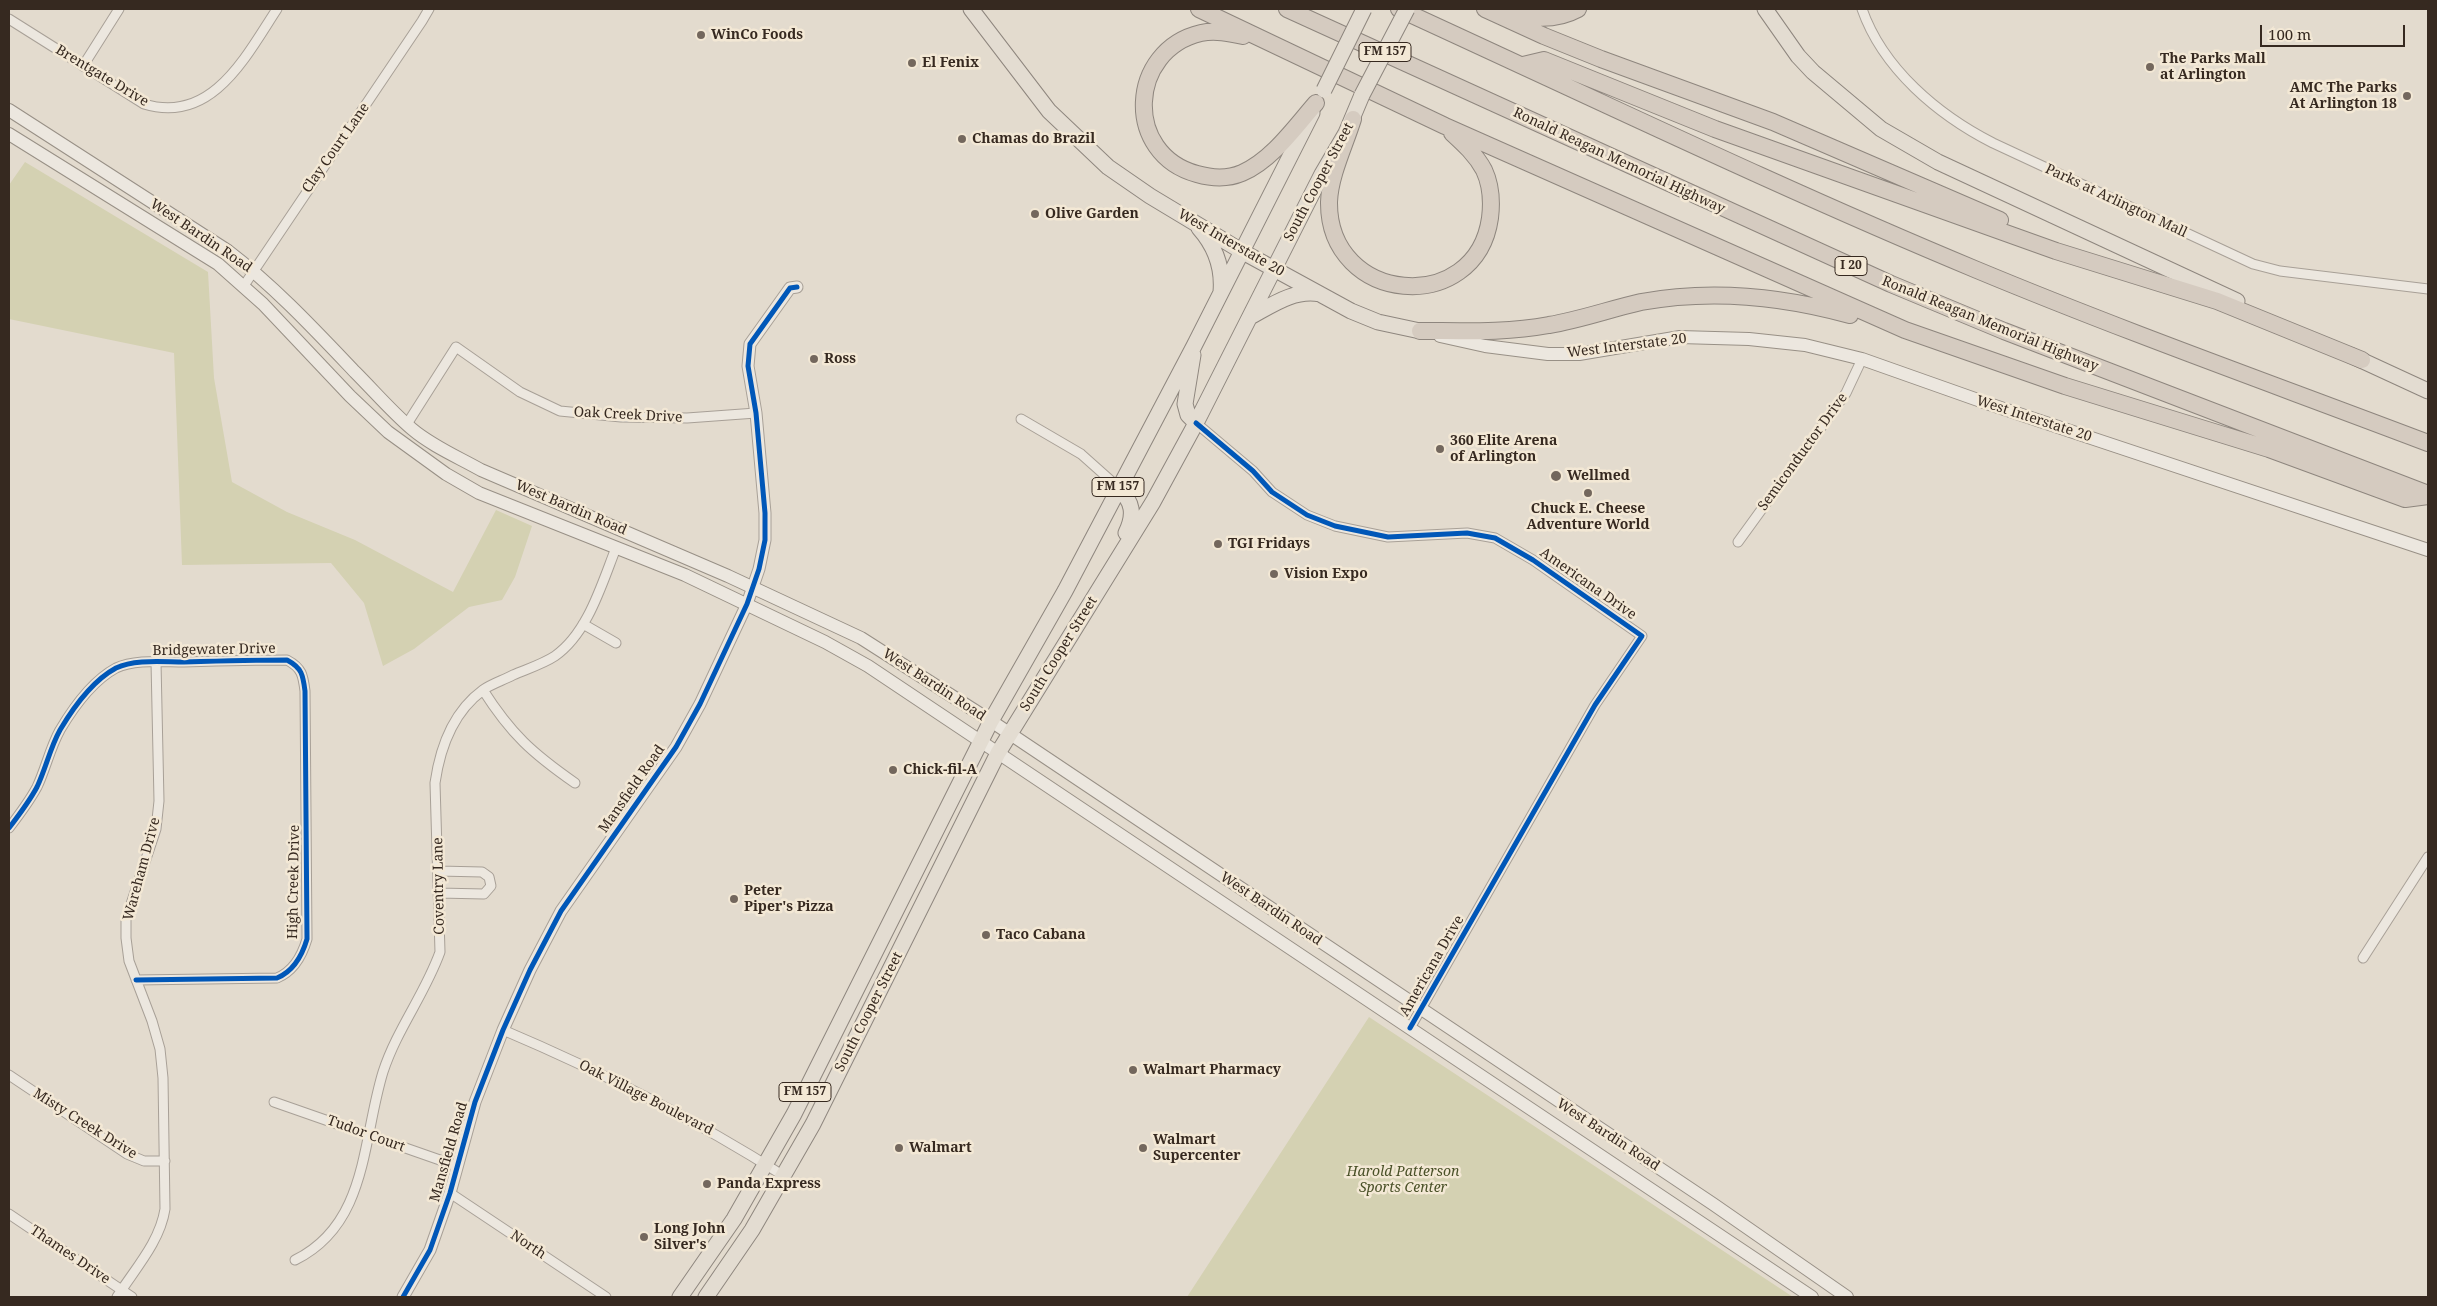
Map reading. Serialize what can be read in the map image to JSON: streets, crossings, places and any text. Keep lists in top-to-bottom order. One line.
{"streets":{"highway":["Ronald Reagan Memorial Highway","I 20"],"main road":["FM 157","South Cooper Street","West Bardin Road","West Interstate 20"],"street":["Brentgate Drive","Clay Court Lane","Parks at Arlington Mall","Oak Creek Drive","Semiconductor Drive","Americana Drive","Bridgewater Drive","Mansfield Road","Wareham Drive","High Creek Drive","Coventry Lane","Oak Village Boulevard","Misty Creek Drive","Tudor Court","North","Thames Drive"]},"crossings":[["Clay Court Lane","West Bardin Road"],["South Cooper Street","West Bardin Road"],["South Cooper Street","West Interstate 20"],["South Cooper Street","Americana Drive"],["South Cooper Street","Oak Village Boulevard"],["West Bardin Road","Oak Creek Drive"],["West Bardin Road","Americana Drive"],["West Bardin Road","Mansfield Road"],["West Bardin Road","Coventry Lane"],["West Interstate 20","Semiconductor Drive"],["Oak Creek Drive","Mansfield Road"],["Bridgewater Drive","Wareham Drive"],["Bridgewater Drive","High Creek Drive"],["Mansfield Road","Oak Village Boulevard"],["Mansfield Road","Tudor Court"],["Mansfield Road","North"],["Wareham Drive","High Creek Drive"],["Wareham Drive","Misty Creek Drive"],["Wareham Drive","Thames Drive"],["Coventry Lane","Tudor Court"]],"parks":["Harold Patterson Sports Center"],"places":["WinCo Foods","El Fenix","The Parks Mall at Arlington","AMC The Parks At Arlington 18","Chamas do Brazil","Olive Garden","Ross","360 Elite Arena of Arlington","Wellmed","Chuck E. Cheese Adventure World","TGI Fridays","Vision Expo","Chick-fil-A","Peter Piper's Pizza","Taco Cabana","Walmart Pharmacy","Walmart","Walmart Supercenter","Panda Express","Long John Silver's"],"scale_bar":"100 m"}
